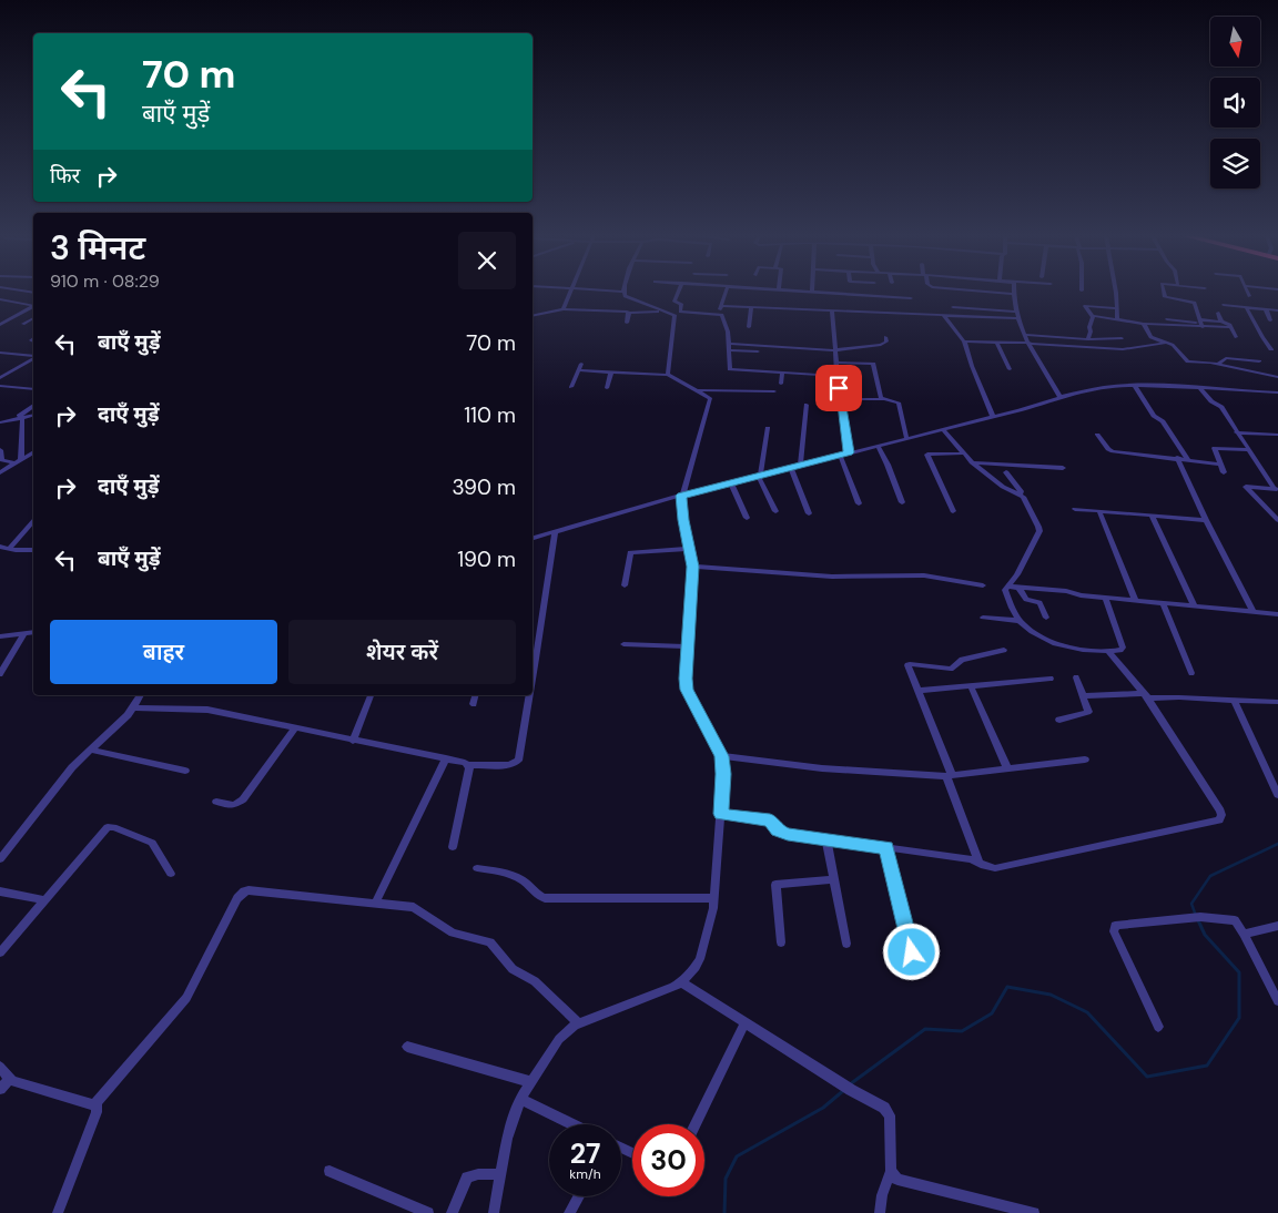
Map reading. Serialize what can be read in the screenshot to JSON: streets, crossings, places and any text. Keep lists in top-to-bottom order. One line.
{"north":"bottom","page":{"turn":["70 m","बाएँ मुड़ें"],"then":"फिर","heading":["3 मिनट","910 m · 08:29"],"list":[{"name":"बाएँ मुड़ें","value":"70 m"},{"name":"दाएँ मुड़ें","value":"110 m"},{"name":"दाएँ मुड़ें","value":"390 m"},{"name":"बाएँ मुड़ें","value":"190 m"}],"buttons":["बाहर","शेयर करें"],"speed":"27 km/h","limit":"30"}}
